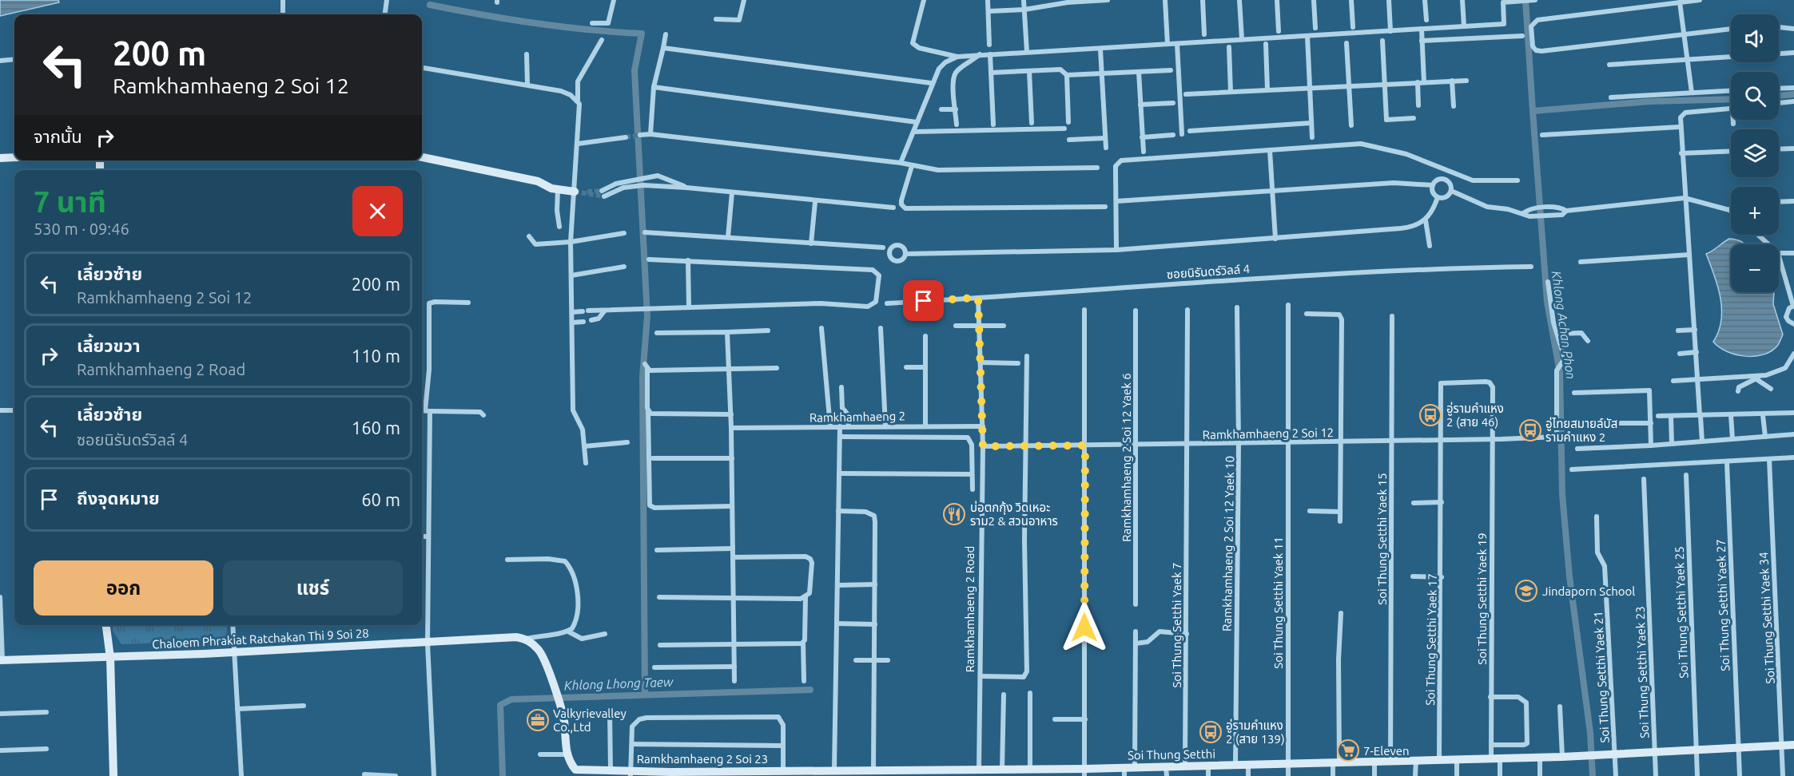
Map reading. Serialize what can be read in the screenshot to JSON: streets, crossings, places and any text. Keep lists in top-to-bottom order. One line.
{"streets":{"main road":["Chaloem Phrakiat Ratchakan Thi 9 Soi 28","Soi Thung Setthi","Ramkhamhaeng 2 Soi 23"],"street":["ซอยนิรันดร์วิลล์ 4","Ramkhamhaeng 2","Ramkhamhaeng 2 Soi 12","Ramkhamhaeng 2 Soi 12 Yaek 6","Soi Thung Setthi Yaek 15","Ramkhamhaeng 2 Soi 12 Yaek 10","Soi Thung Setthi Yaek 19","Soi Thung Setthi Yaek 11","Soi Thung Setthi Yaek 27","Ramkhamhaeng 2 Road","Soi Thung Setthi Yaek 25","Soi Thung Setthi Yaek 34","Soi Thung Setthi Yaek 7","Soi Thung Setthi Yaek 17","Soi Thung Setthi Yaek 23","Soi Thung Setthi Yaek 21"]},"crossings":[["ซอยนิรันดร์วิลล์ 4","Ramkhamhaeng 2 Road"],["Ramkhamhaeng 2","Ramkhamhaeng 2 Road"],["Ramkhamhaeng 2 Soi 12","Ramkhamhaeng 2 Soi 12 Yaek 6"],["Ramkhamhaeng 2 Soi 12","Soi Thung Setthi Yaek 15"],["Ramkhamhaeng 2 Soi 12","Ramkhamhaeng 2 Soi 12 Yaek 10"],["Ramkhamhaeng 2 Soi 12","Soi Thung Setthi Yaek 19"],["Ramkhamhaeng 2 Soi 12","Soi Thung Setthi Yaek 11"],["Ramkhamhaeng 2 Soi 12","Ramkhamhaeng 2 Road"],["Ramkhamhaeng 2 Soi 12","Soi Thung Setthi Yaek 7"],["Ramkhamhaeng 2 Soi 12","Soi Thung Setthi Yaek 17"],["Soi Thung Setthi Yaek 15","Soi Thung Setthi"],["Ramkhamhaeng 2 Soi 12 Yaek 10","Soi Thung Setthi"],["Soi Thung Setthi Yaek 19","Soi Thung Setthi Yaek 17"],["Soi Thung Setthi Yaek 19","Soi Thung Setthi"],["Soi Thung Setthi Yaek 11","Soi Thung Setthi"],["Soi Thung Setthi Yaek 27","Soi Thung Setthi"],["Ramkhamhaeng 2 Road","Soi Thung Setthi"],["Ramkhamhaeng 2 Road","Ramkhamhaeng 2 Soi 23"],["Soi Thung Setthi Yaek 25","Soi Thung Setthi"],["Soi Thung Setthi Yaek 34","Soi Thung Setthi"],["Soi Thung Setthi Yaek 7","Soi Thung Setthi"],["Chaloem Phrakiat Ratchakan Thi 9 Soi 28","Ramkhamhaeng 2 Soi 23"],["Soi Thung Setthi Yaek 17","Soi Thung Setthi"],["Soi Thung Setthi Yaek 23","Soi Thung Setthi"],["Soi Thung Setthi Yaek 21","Soi Thung Setthi"],["Soi Thung Setthi","Ramkhamhaeng 2 Soi 23"]],"water":["Khlong Achan Phon","Khlong Lhong Taew"],"places":{"bus stop":["อู่รามคำแหง 2 (สาย 46)","อู่ไทยสมายล์บัส รามคำแหง 2","อู่รามคำแหง 2 (สาย 139)"],"restaurant":["บ่อตกกุ้ง วิดเหอะ ราม2 & สวนอาหาร"],"school or university":["Jindaporn School"],"office":["Valkyrievalley Co.,Ltd"],"supermarket":["7-Eleven"]},"page":{"map_buttons":["+","−"],"turn":["200 m","Ramkhamhaeng 2 Soi 12"],"then":"จากนั้น","heading":["7 นาที","530 m · 09:46"],"list":[{"name":"เลี้ยวซ้าย","note":"Ramkhamhaeng 2 Soi 12","value":"200 m"},{"name":"เลี้ยวขวา","note":"Ramkhamhaeng 2 Road","value":"110 m"},{"name":"เลี้ยวซ้าย","note":"ซอยนิรันดร์วิลล์ 4","value":"160 m"},{"name":"ถึงจุดหมาย","value":"60 m"}],"buttons":["ออก","แชร์"]}}
